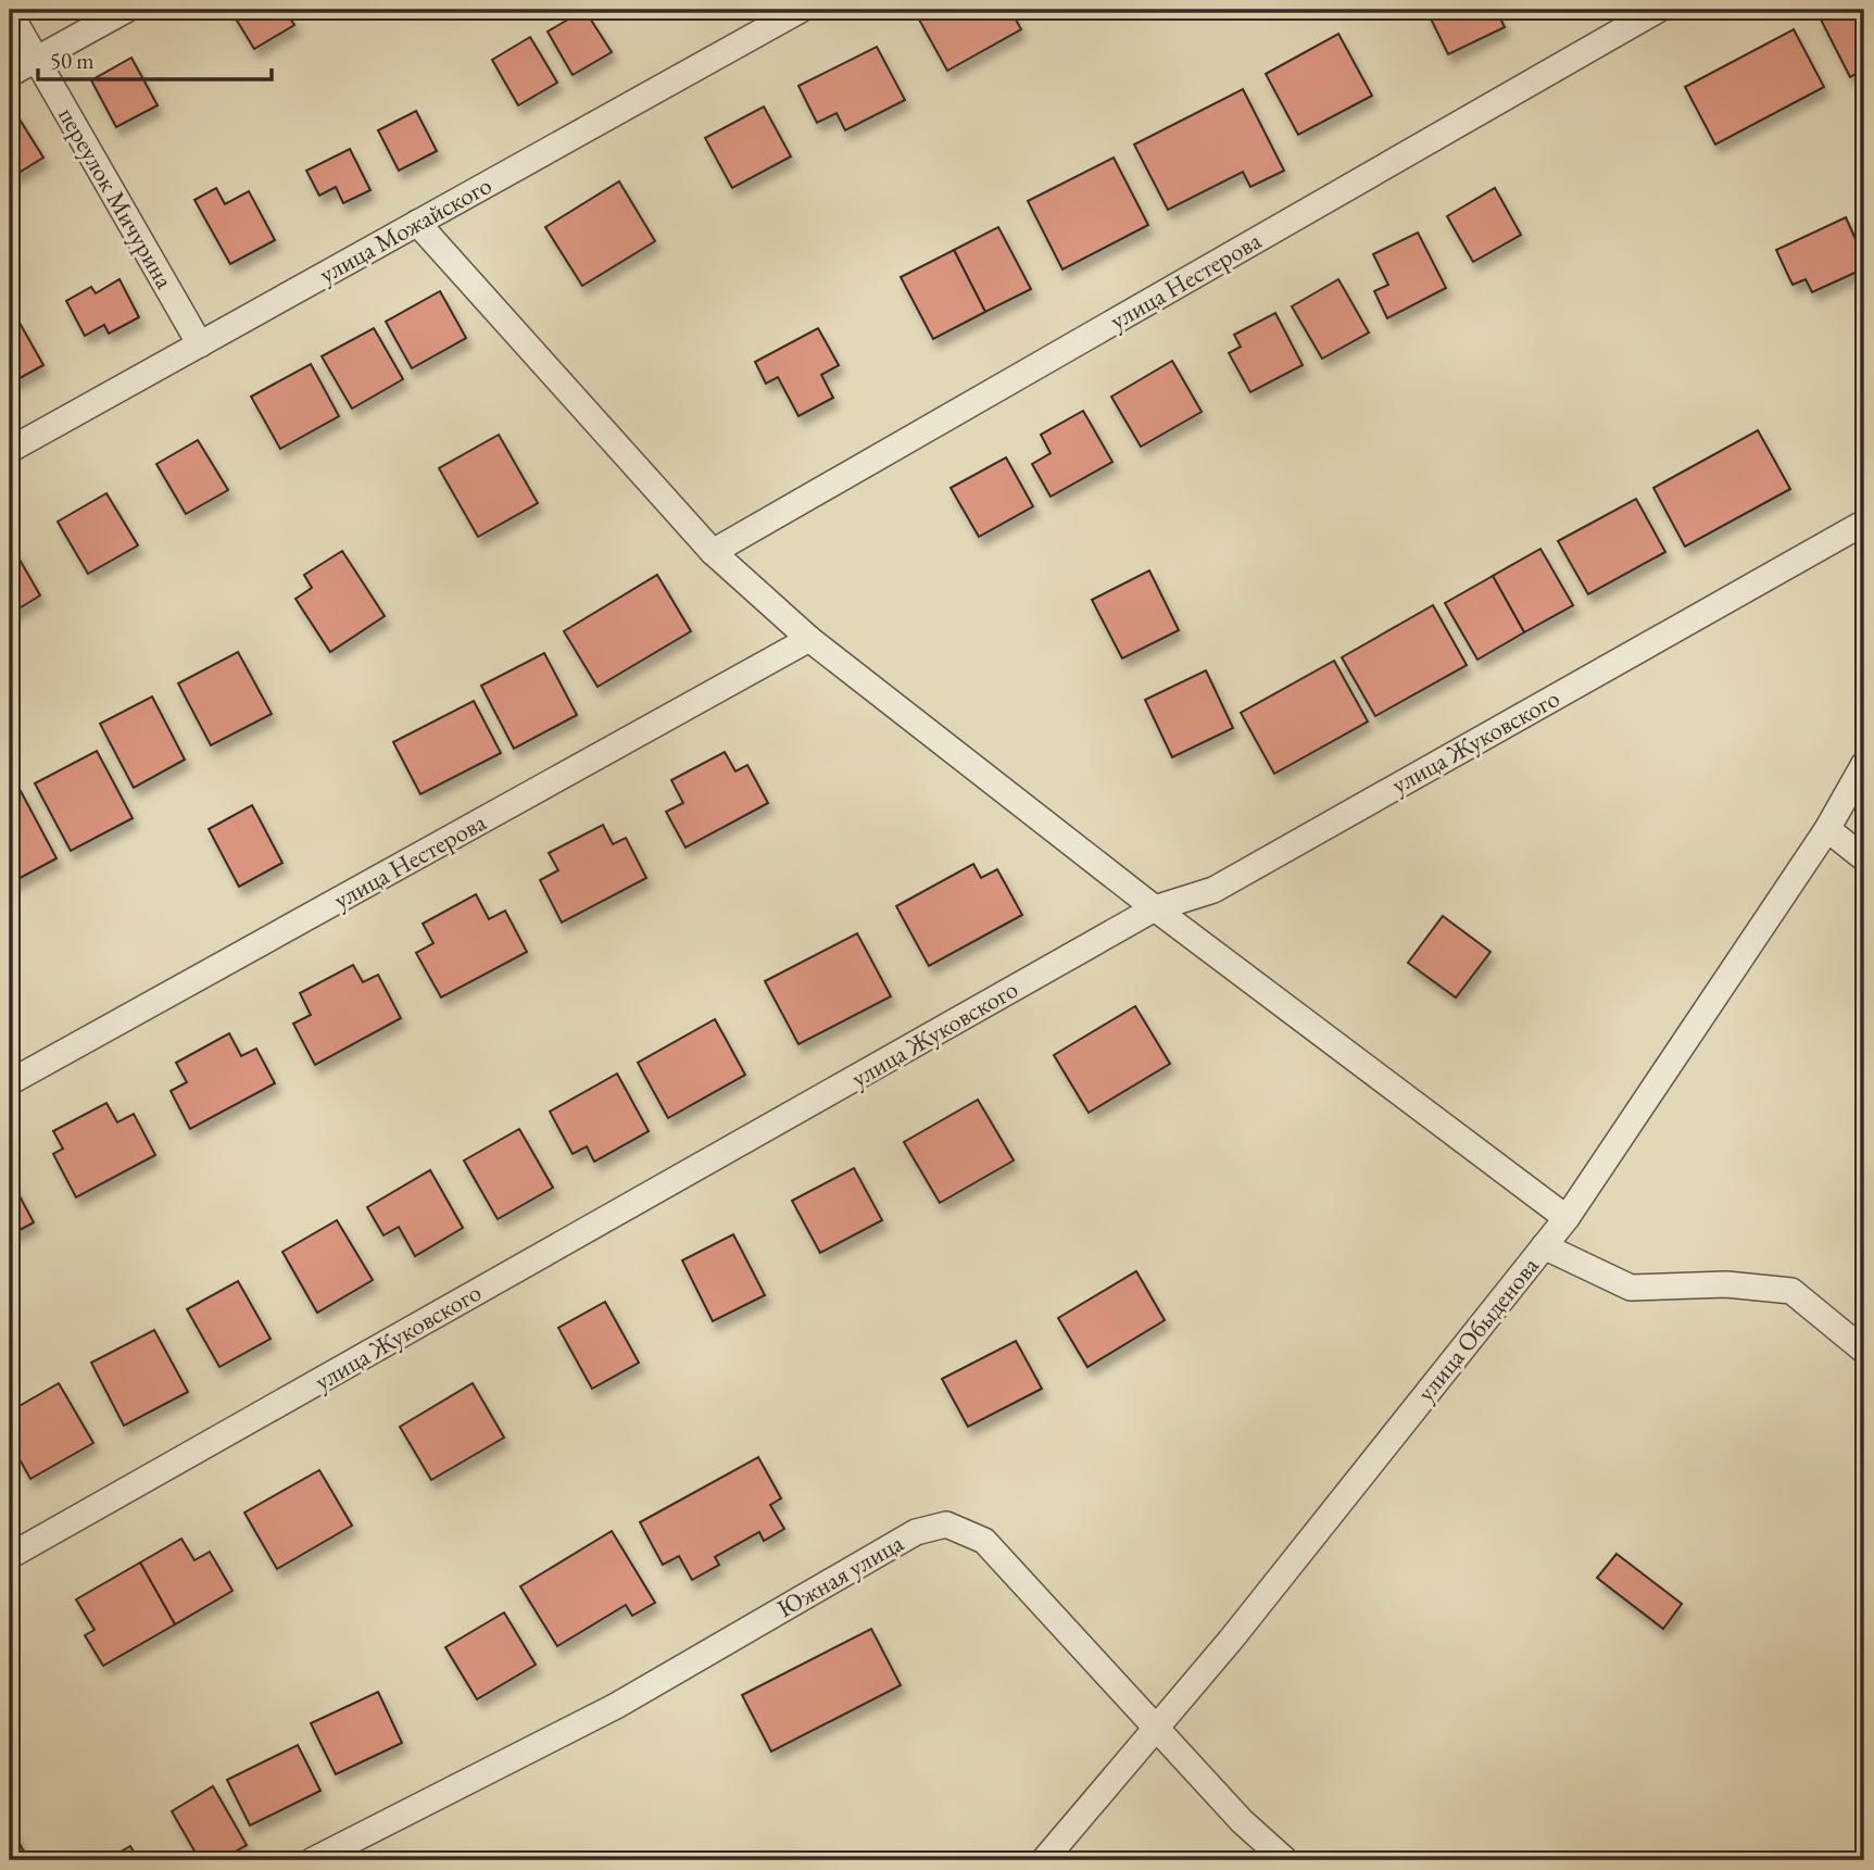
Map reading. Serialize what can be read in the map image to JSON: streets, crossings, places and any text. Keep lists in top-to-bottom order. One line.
{"streets":{"street":["переулок Мичурина","улица Можайского","улица Нестерова","улица Жуковского","улица Обыденова","Южная улица"]},"crossings":[["переулок Мичурина","улица Можайского"],["улица Обыденова","Южная улица"]],"scale_bar":"50 m"}
